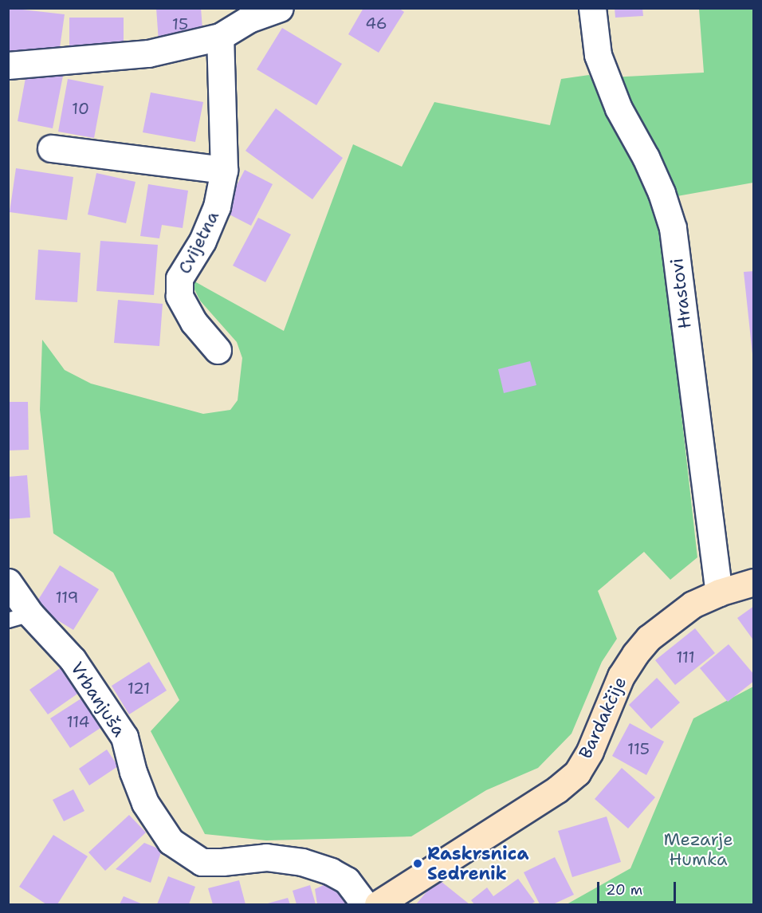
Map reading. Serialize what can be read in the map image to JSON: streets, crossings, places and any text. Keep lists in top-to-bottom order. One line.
{"streets":{"street":["Cvijetna","Hrastovi","Vrbanjuša","Bardakčije"]},"crossings":[["Hrastovi","Bardakčije"]],"parks":["Mezarje Humka"],"places":["Raskrsnica Sedrenik"],"house_numbers":["46","15","10","119","111","121","114","115"],"scale_bar":"20 m"}
